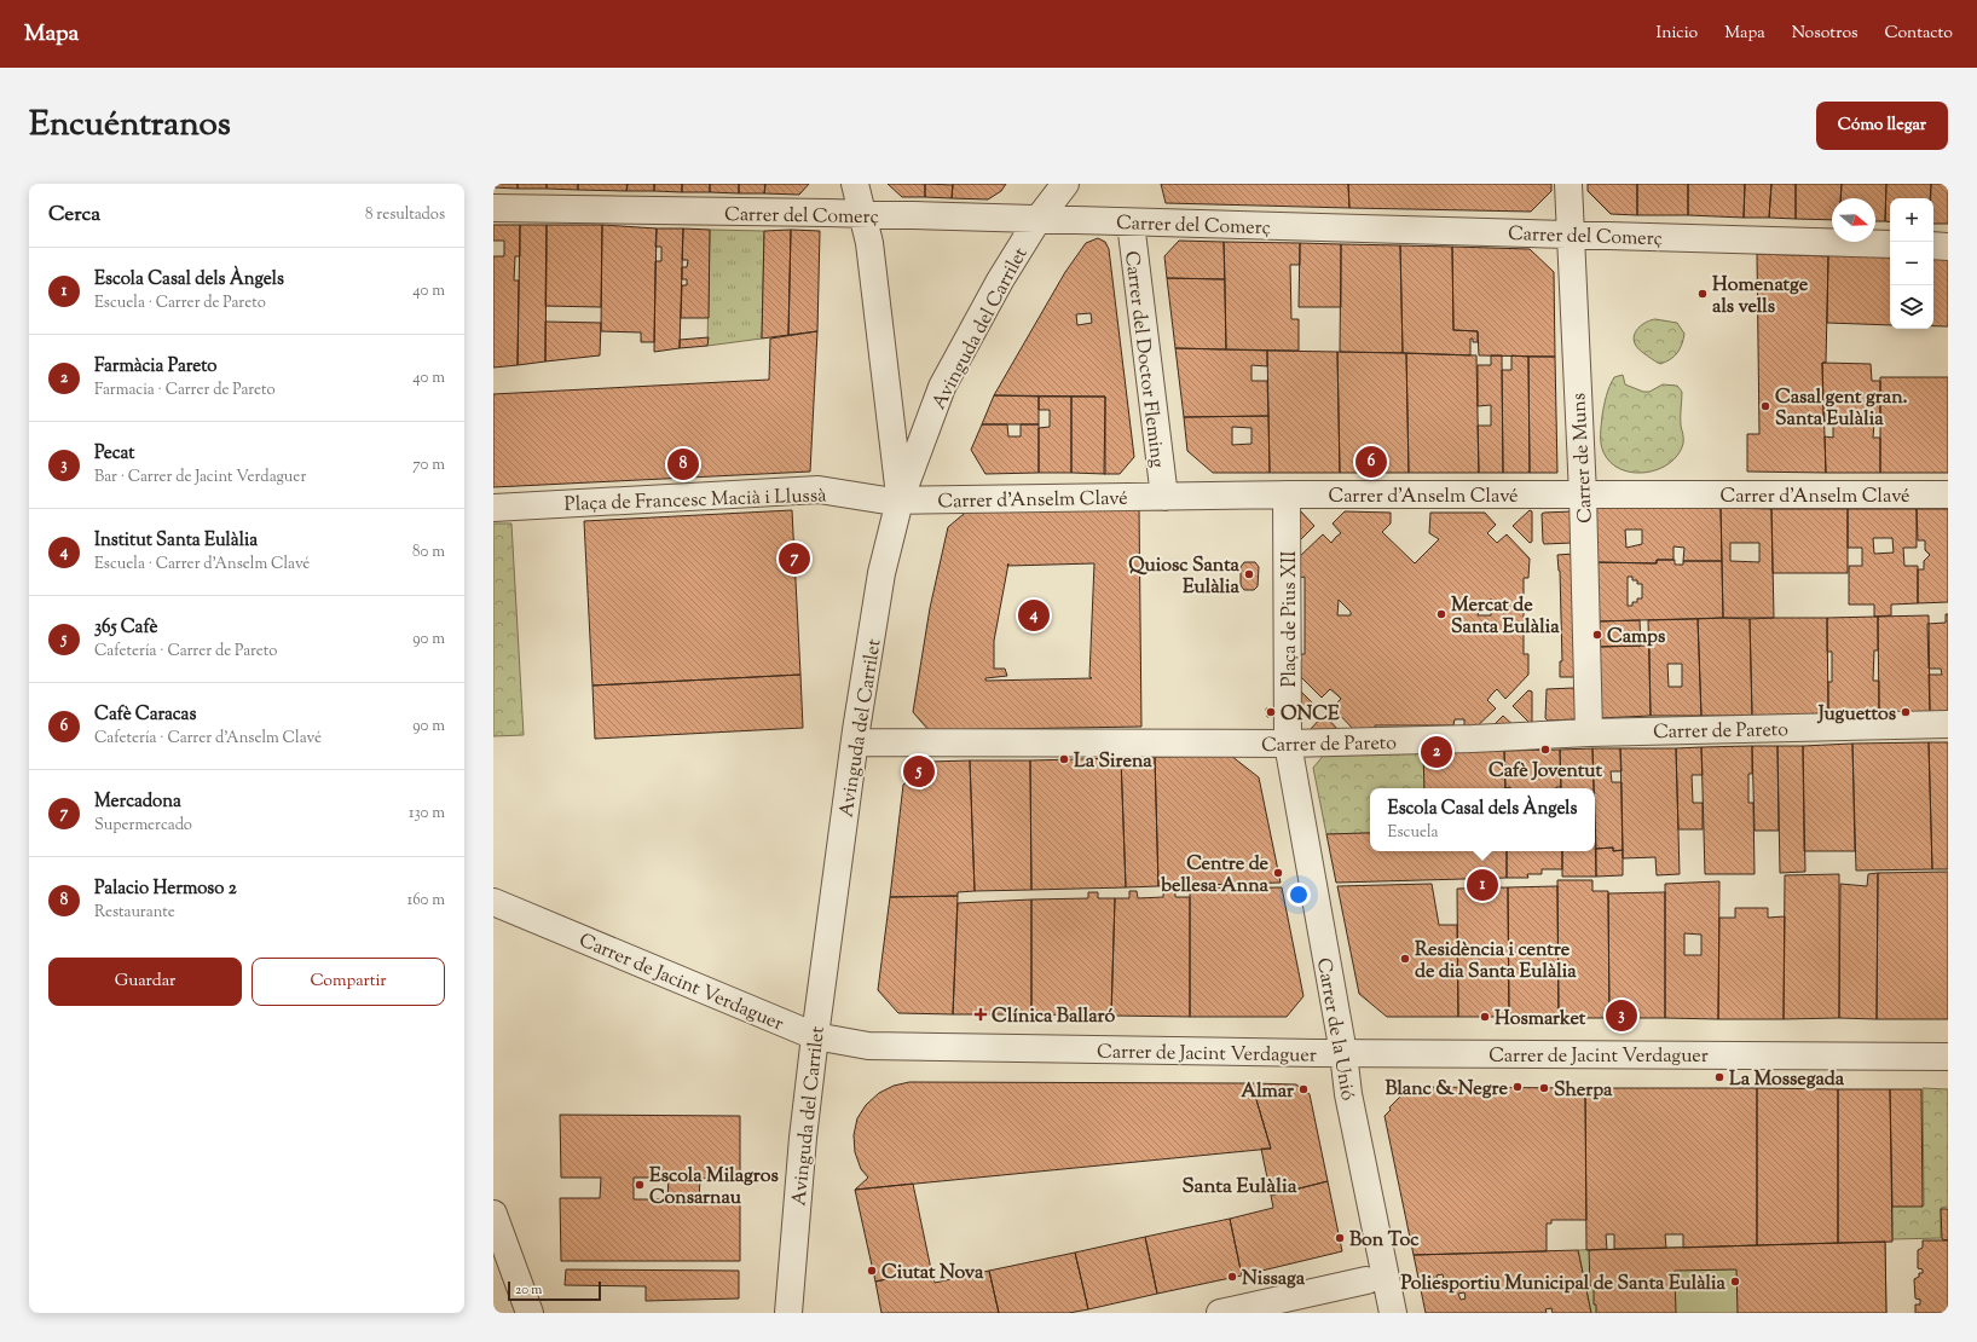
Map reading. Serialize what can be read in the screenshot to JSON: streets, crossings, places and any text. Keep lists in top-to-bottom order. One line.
{"streets":{"street":["Carrer del Comerç","Avinguda del Carrilet","Carrer del Doctor Fleming","Carrer de Muns","Carrer d'Anselm Clavé","Plaça de Francesc Macià i Llussà","Plaça de Pius XII","Carrer de Pareto","Carrer de Jacint Verdaguer","Carrer de la Unió"]},"crossings":[["Carrer del Comerç","Avinguda del Carrilet"],["Carrer del Comerç","Carrer del Doctor Fleming"],["Carrer del Comerç","Carrer de Muns"],["Avinguda del Carrilet","Carrer d'Anselm Clavé"],["Avinguda del Carrilet","Plaça de Francesc Macià i Llussà"],["Avinguda del Carrilet","Carrer de Pareto"],["Avinguda del Carrilet","Carrer de Jacint Verdaguer"],["Carrer del Doctor Fleming","Carrer d'Anselm Clavé"],["Carrer de Muns","Carrer d'Anselm Clavé"],["Carrer de Muns","Carrer de Pareto"],["Carrer d'Anselm Clavé","Plaça de Francesc Macià i Llussà"],["Carrer d'Anselm Clavé","Plaça de Pius XII"],["Plaça de Pius XII","Carrer de Pareto"],["Plaça de Pius XII","Carrer de la Unió"],["Carrer de Pareto","Carrer de la Unió"],["Carrer de Jacint Verdaguer","Carrer de la Unió"]],"districts":["Santa Eulàlia"],"places":{"other":["Homenatge als vells","Casal gent gran. Santa Eulàlia","Quiosc Santa Eulàlia","Mercat de Santa Eulàlia","Camps","ONCE","Juguettos","Cafè Joventut","La Sirena","Centre de bellesa Anna","Residència i centre de dia Santa Eulàlia","Hosmarket","La Mossegada","Blanc & Negre","Sherpa","Almar","Escola Milagros Consarnau","Bon Toc","Ciutat Nova","Nissaga","Poliesportiu Municipal de Santa Eulàlia"],"health":["Clínica Ballaró"]},"scale_bar":"20 m","north":"right","page":{"header":"Mapa","nav":["Inicio","Mapa","Nosotros","Contacto"],"title":"Encuéntranos","buttons":["Cómo llegar",["Guardar","Compartir"]],"heading":["Cerca","8 resultados"],"map_buttons":["+","−"],"list":[{"mark":"1","name":"Escola Casal dels Àngels","note":"Escuela · Carrer de Pareto","value":"40 m"},{"mark":"2","name":"Farmàcia Pareto","note":"Farmacia · Carrer de Pareto","value":"40 m"},{"mark":"3","name":"Pecat","note":"Bar · Carrer de Jacint Verdaguer","value":"70 m"},{"mark":"4","name":"Institut Santa Eulàlia","note":"Escuela · Carrer d'Anselm Clavé","value":"80 m"},{"mark":"5","name":"365 Cafè","note":"Cafetería · Carrer de Pareto","value":"90 m"},{"mark":"6","name":"Cafè Caracas","note":"Cafetería · Carrer d'Anselm Clavé","value":"90 m"},{"mark":"7","name":"Mercadona","note":"Supermercado","value":"130 m"},{"mark":"8","name":"Palacio Hermoso 2","note":"Restaurante","value":"160 m"}],"pins":["6","8","7","4","2","5","1","3"],"popup":["Escola Casal dels Àngels","Escuela"],"scale":"20 m"}}
